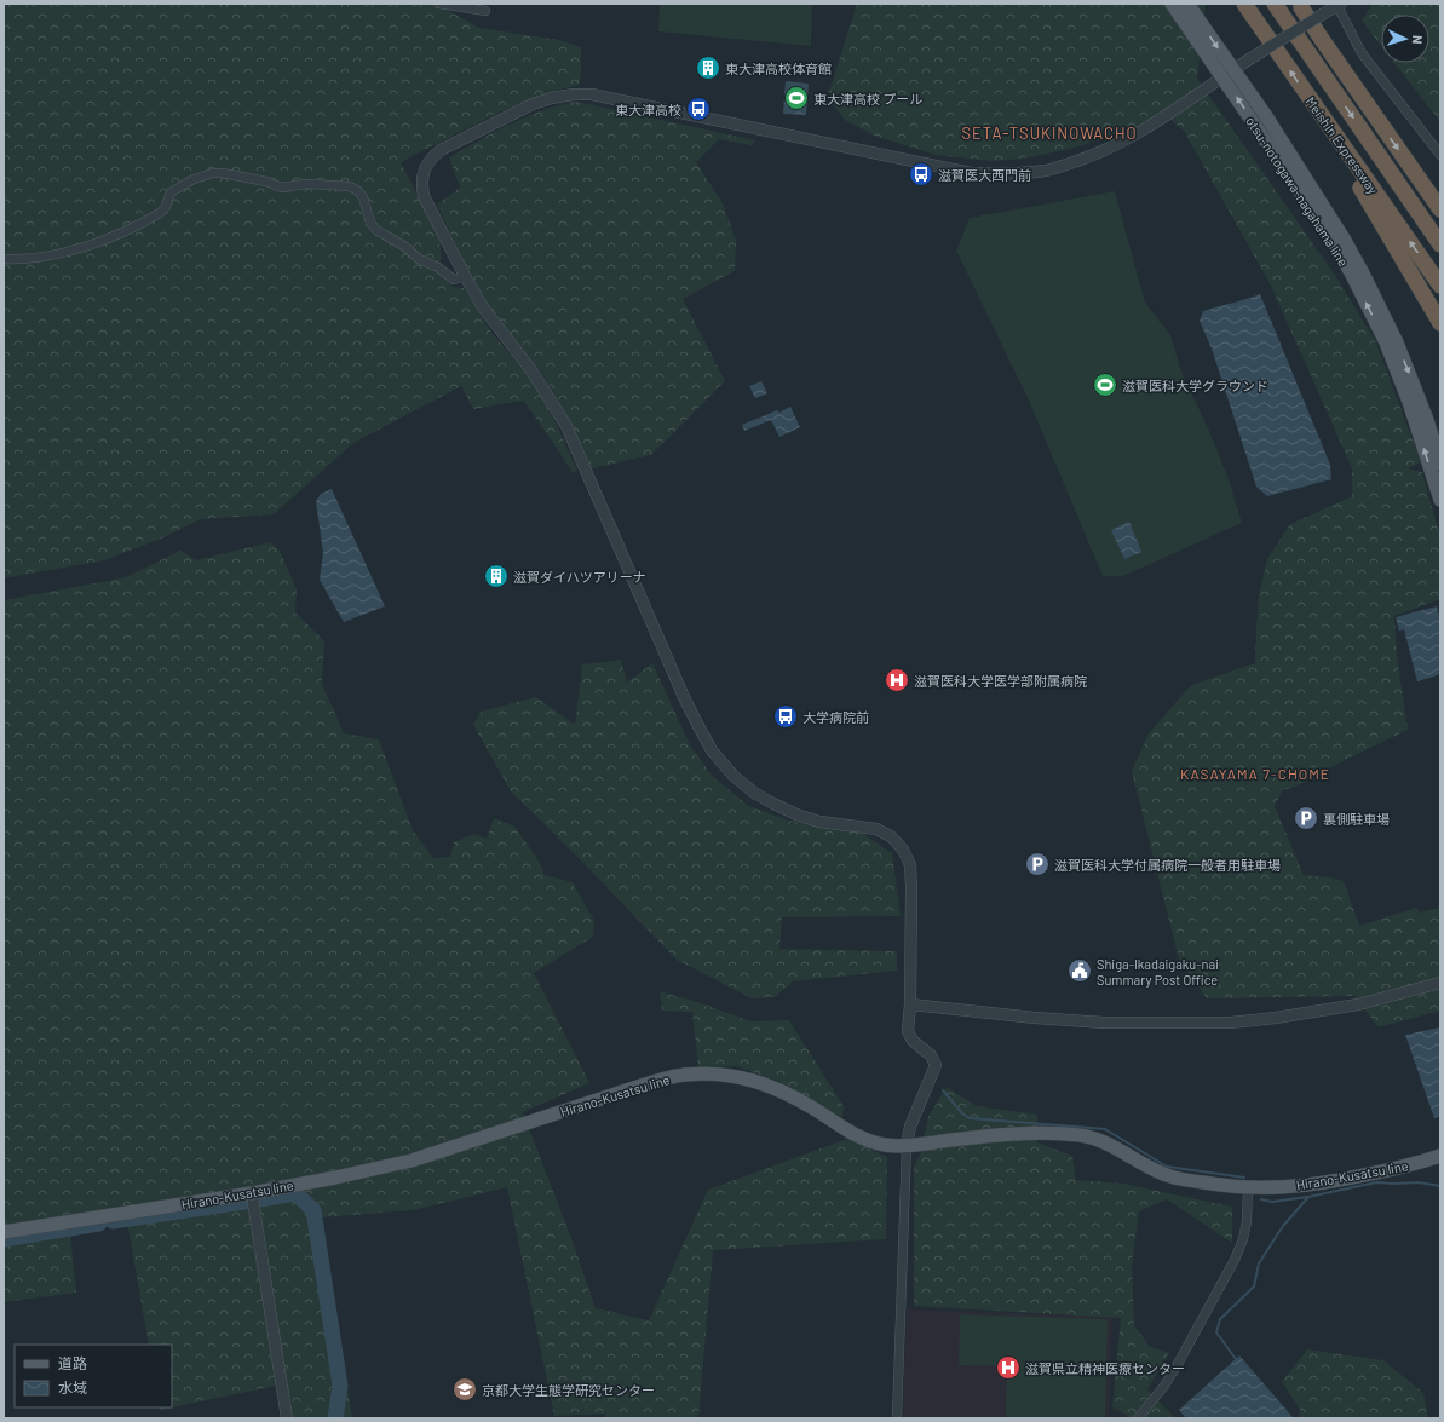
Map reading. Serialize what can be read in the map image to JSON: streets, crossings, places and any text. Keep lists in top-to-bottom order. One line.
{"streets":{"highway":["Meishin Expressway"],"main road":["otsu-notogawa-nagahama line","Hirano-Kusatsu line"]},"districts":["SETA-TSUKINOWACHO","KASAYAMA 7-CHOME"],"places":{"building":["東大津高校体育館","滋賀ダイハツアリーナ"],"sports":["東大津高校 プール","滋賀医科大学グラウンド"],"bus stop":["東大津高校","滋賀医大西門前","大学病院前"],"hospital":["滋賀医科大学医学部附属病院","滋賀県立精神医療センター"],"parking":["裏側駐車場","滋賀医科大学付属病院一般者用駐車場"],"public building":["Shiga-Ikadaigaku-nai Summary Post Office"],"school or university":["京都大学生態学研究センター"]},"legend":["道路","水域"],"north":"right"}
